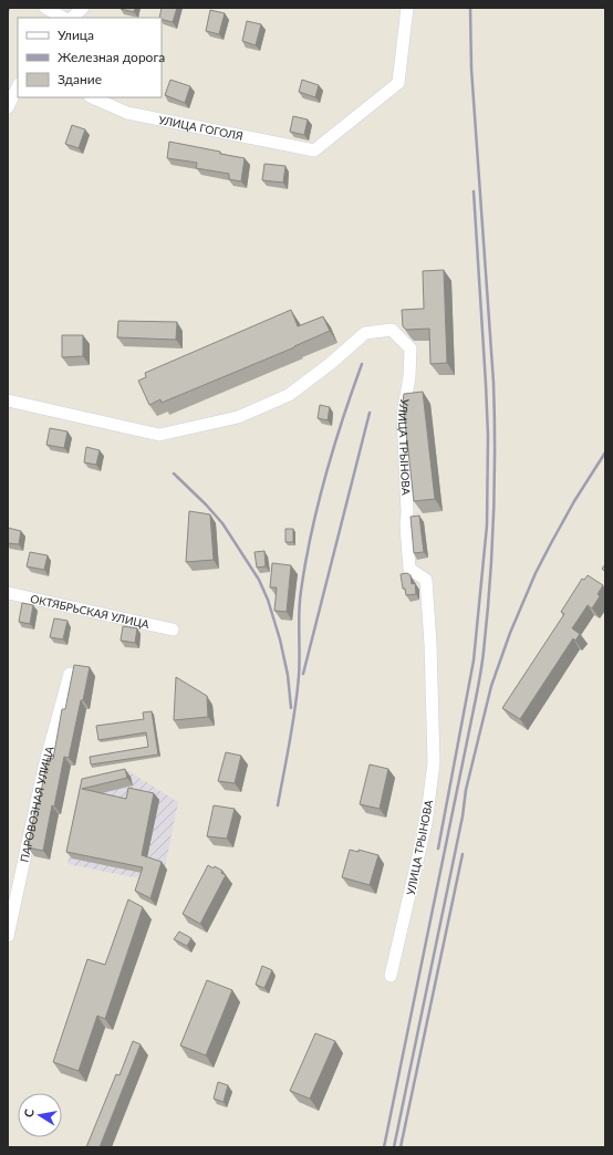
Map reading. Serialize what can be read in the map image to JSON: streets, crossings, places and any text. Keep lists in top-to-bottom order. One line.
{"streets":{"street":["УЛИЦА ГОГОЛЯ","УЛИЦА ТРЫНОВА","ОКТЯБРЬСКАЯ УЛИЦА","ПАРОВОЗНАЯ УЛИЦА"]},"legend":["Улица","Железная дорога","Здание"],"north":"left"}
